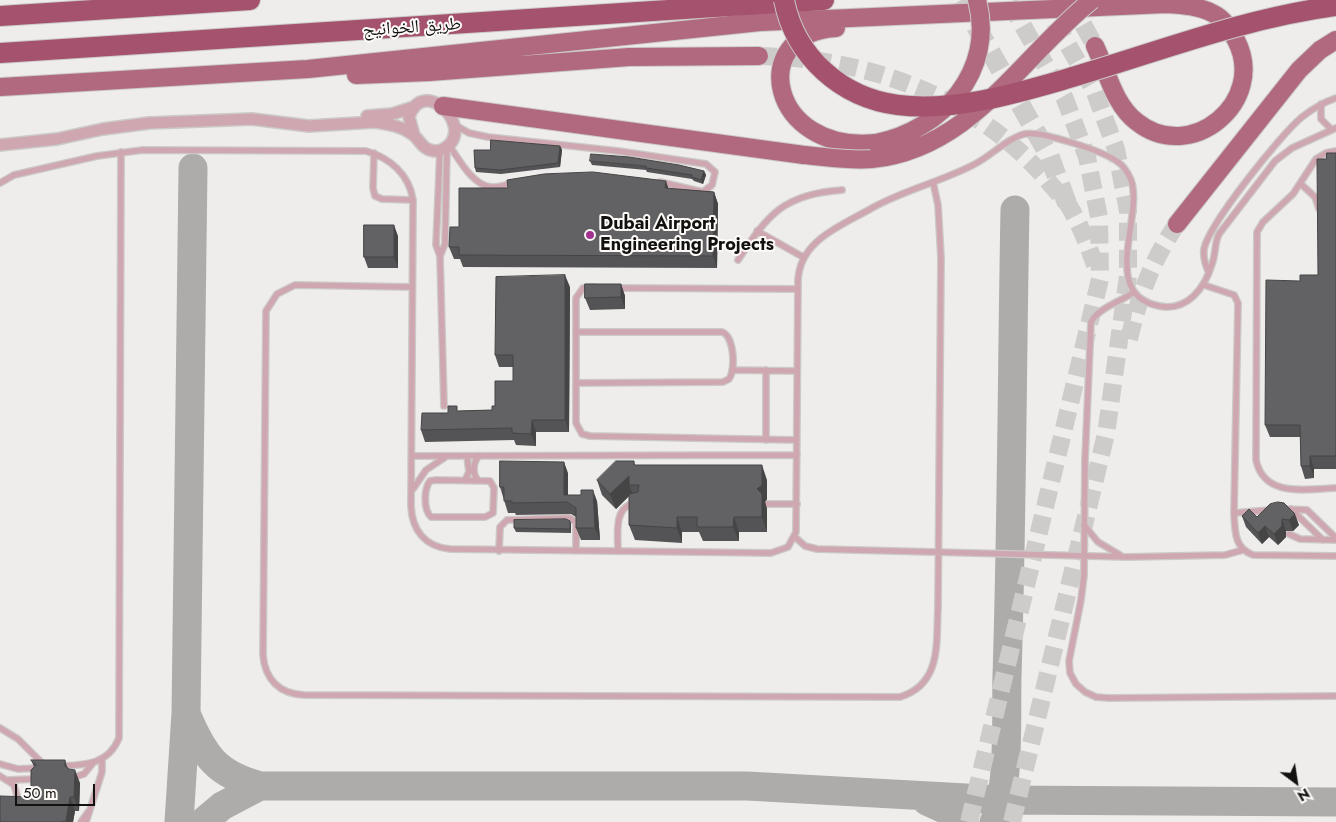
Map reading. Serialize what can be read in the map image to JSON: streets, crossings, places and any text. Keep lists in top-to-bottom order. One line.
{"streets":{"highway":["طريق الخوانيج"]},"places":["Dubai Airport Engineering Projects"],"scale_bar":"50 m","north":"bottom right"}
